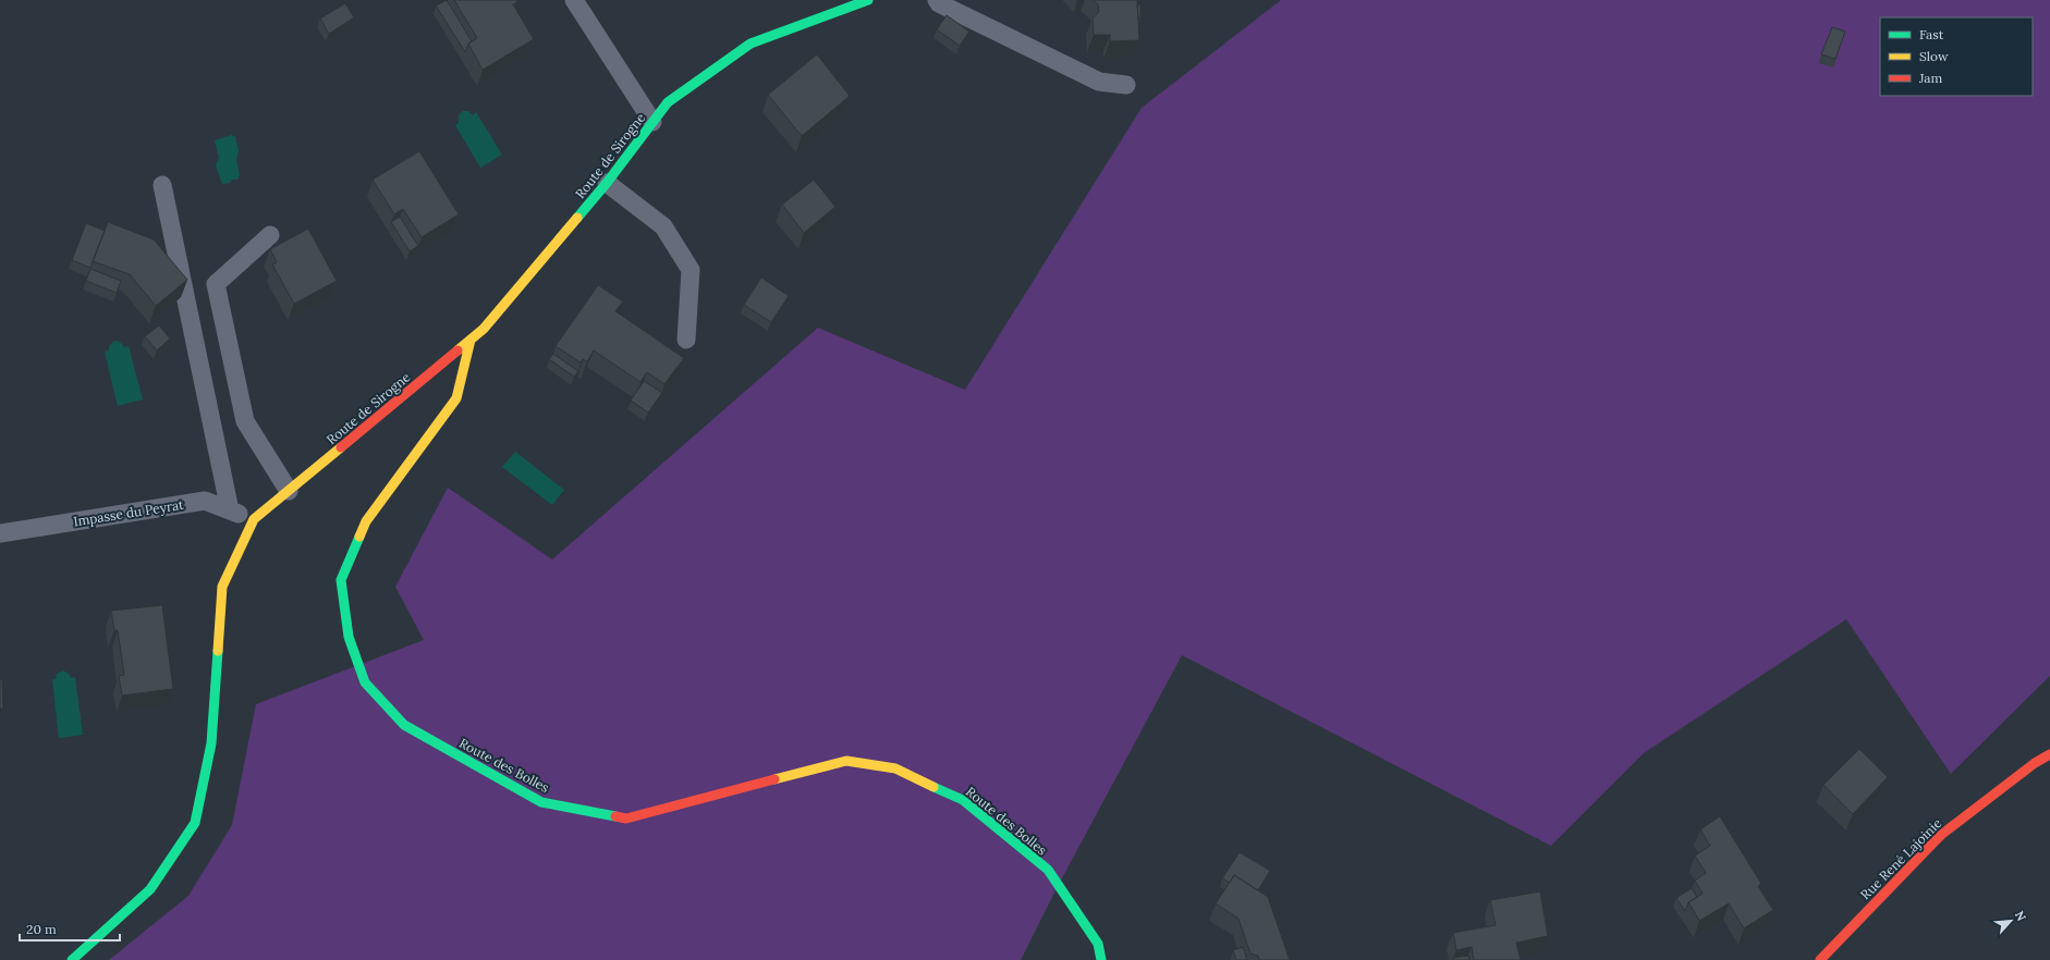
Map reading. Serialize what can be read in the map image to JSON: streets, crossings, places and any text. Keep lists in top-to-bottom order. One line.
{"streets":{"street":["Route de Sirogne","Route des Bolles","Rue René Lajoinie"],"lane":["Impasse du Peyrat"]},"crossings":[["Route de Sirogne","Impasse du Peyrat"],["Route de Sirogne","Route des Bolles"]],"legend":["Fast","Slow","Jam"],"scale_bar":"20 m","north":"top right"}
